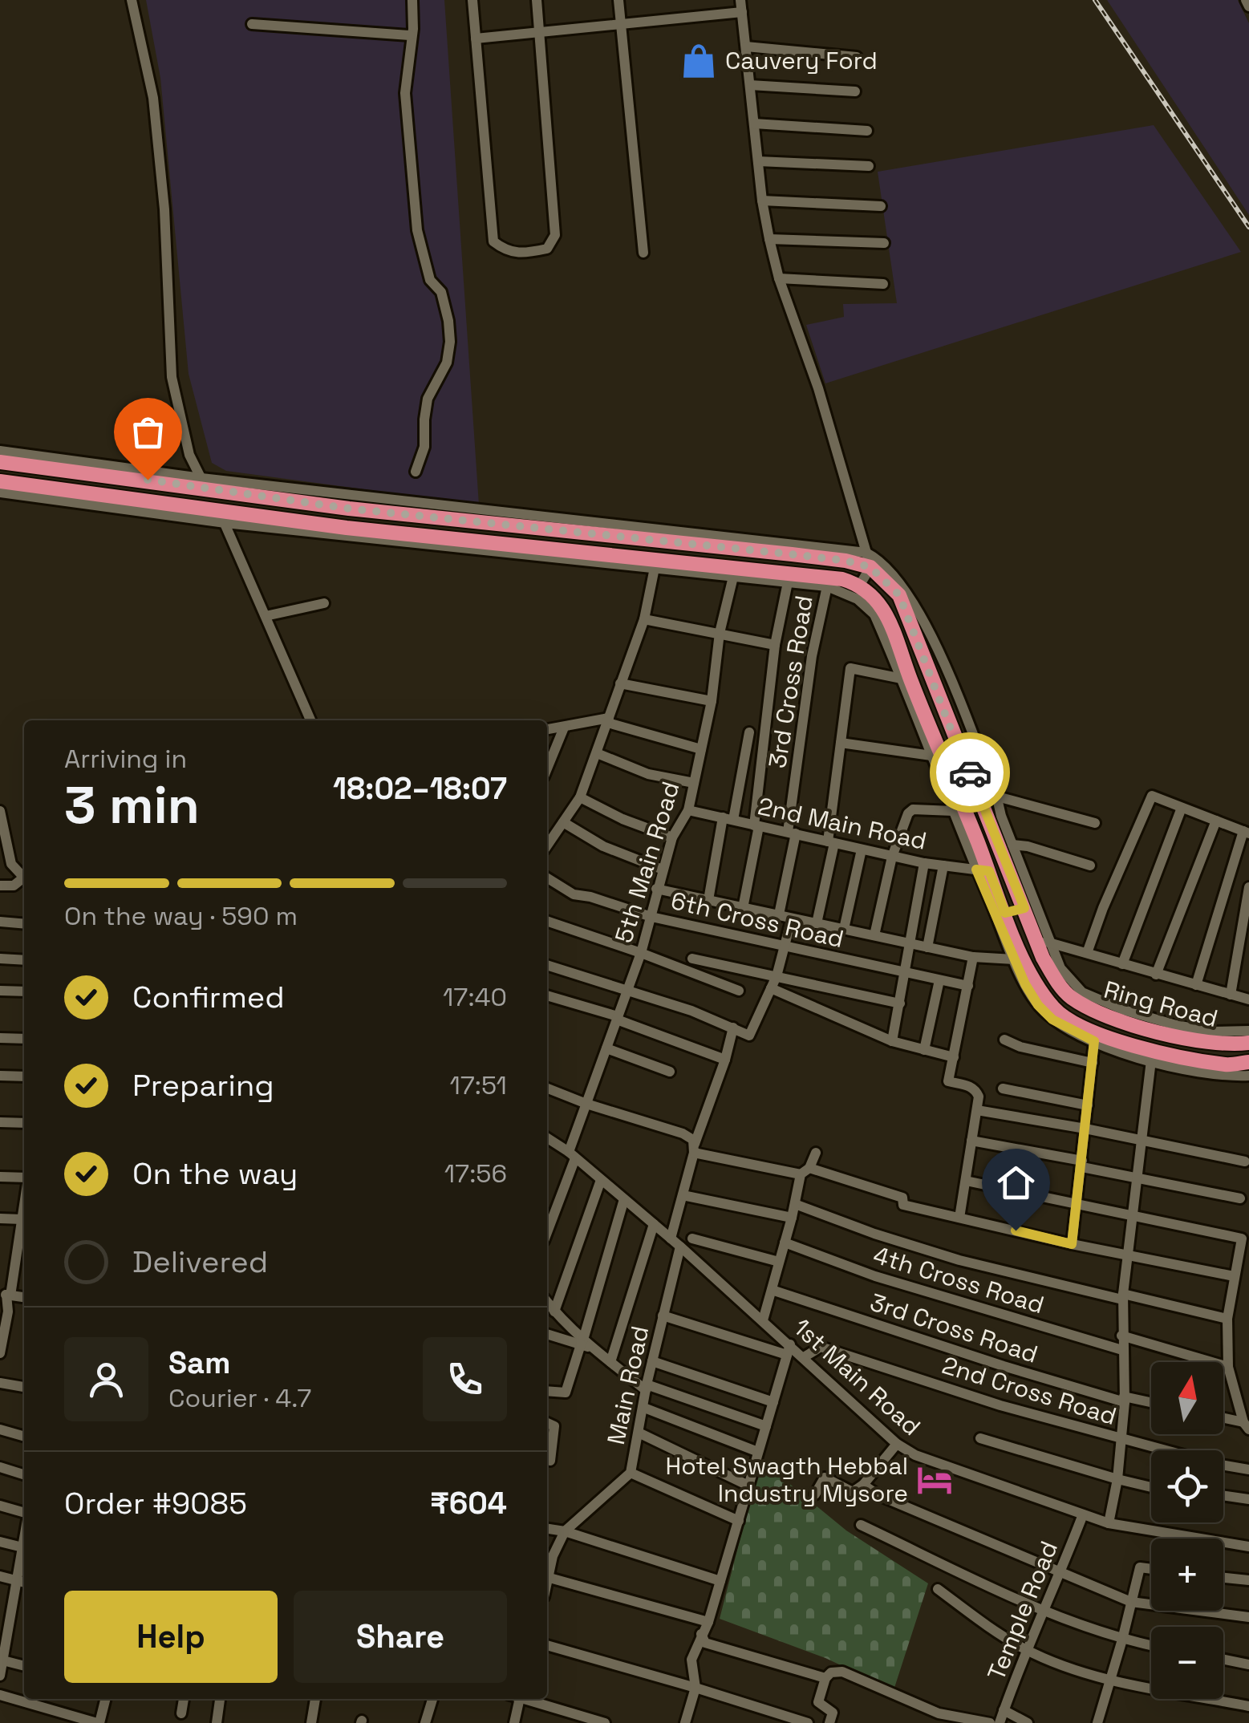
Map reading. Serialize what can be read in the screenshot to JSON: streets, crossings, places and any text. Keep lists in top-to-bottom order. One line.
{"streets":{"highway":["Ring Road"],"street":["3rd Cross Road","2nd Main Road","5th Main Road","6th Cross Road","4th Cross Road","1st Main Road","Main Road","2nd Cross Road","Temple Road"]},"crossings":[["3rd Cross Road","2nd Main Road"],["2nd Main Road","5th Main Road"],["2nd Main Road","Ring Road"],["5th Main Road","6th Cross Road"],["5th Main Road","1st Main Road"],["1st Main Road","Main Road"],["1st Main Road","2nd Cross Road"],["1st Main Road","Temple Road"]],"places":{"shop":["Cauvery Ford"],"hotel":["Hotel Swagth Hebbal Industry Mysore"]},"north":"top","page":{"heading":["3 min","Arriving in","18:02–18:07"],"panel":["Sam","Courier · 4.7","Order #9085","₹604"],"bar":"On the way · 590 m","list":[["Confirmed","17:40"],["Preparing","17:51"],["On the way","17:56"],"Delivered"],"map_buttons":["+","−"],"buttons":["Help","Share"]}}
